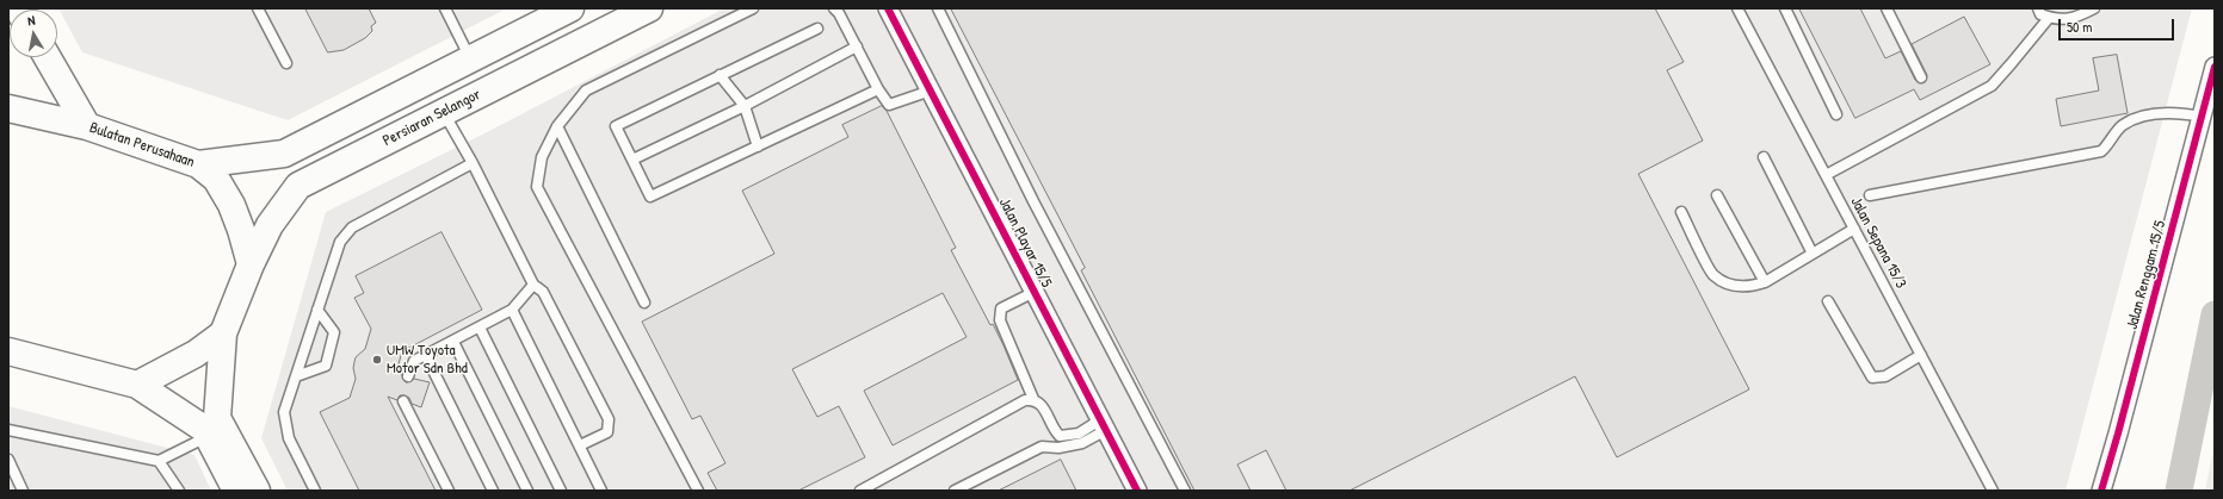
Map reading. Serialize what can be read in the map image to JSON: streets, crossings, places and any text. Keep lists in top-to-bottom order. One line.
{"streets":{"main road":["Persiaran Selangor","Bulatan Perusahaan"],"street":["Jalan Playar 15/5","Jalan Renggam 15/5"],"lane":["Jalan Sepana 15/3"]},"crossings":[["Persiaran Selangor","Bulatan Perusahaan"]],"places":["UMW Toyota Motor Sdn Bhd"],"scale_bar":"50 m","north":"top"}
